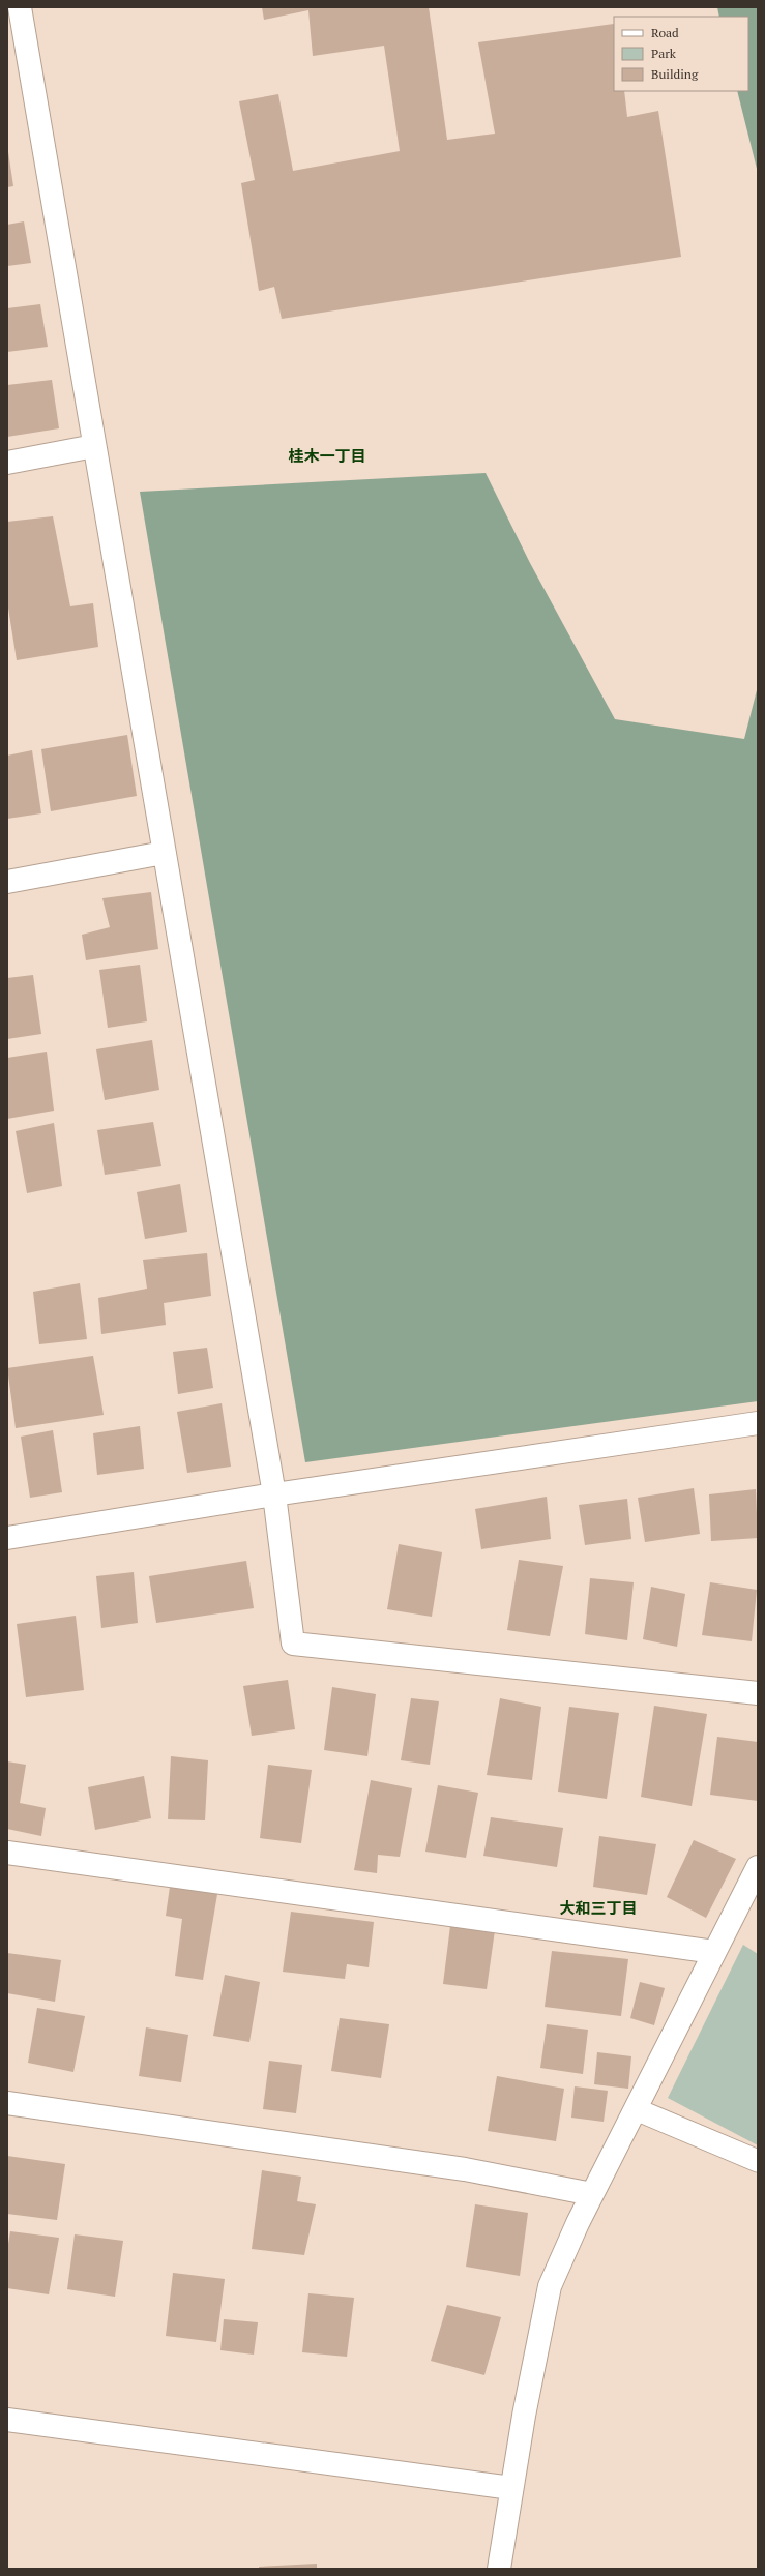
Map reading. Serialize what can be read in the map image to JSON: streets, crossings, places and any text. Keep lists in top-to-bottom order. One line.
{"districts":["桂木一丁目","大和三丁目"],"legend":["Road","Park","Building"]}
